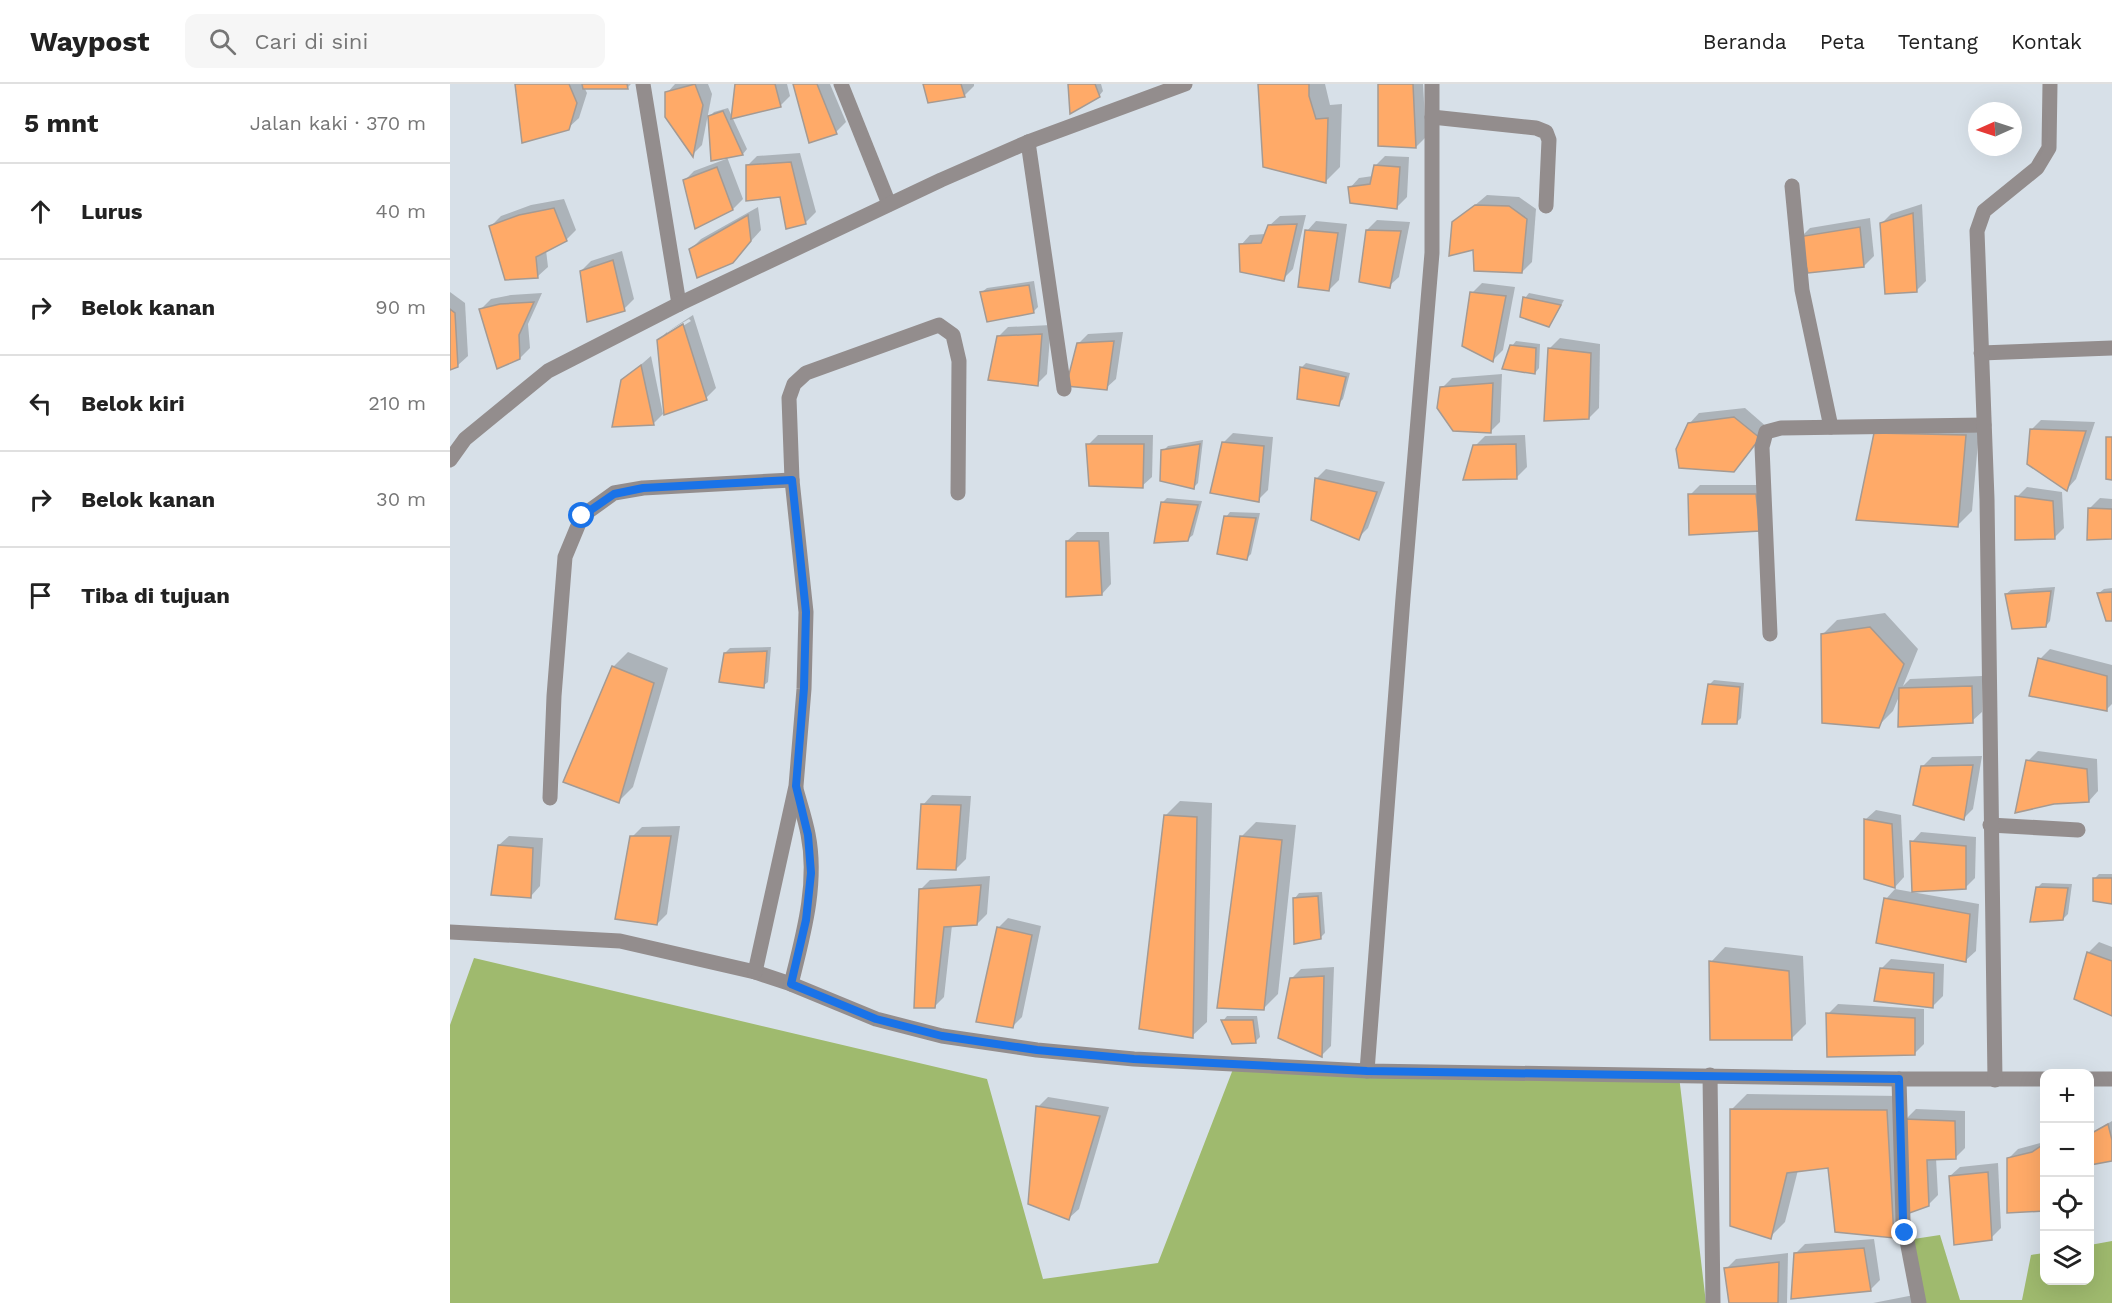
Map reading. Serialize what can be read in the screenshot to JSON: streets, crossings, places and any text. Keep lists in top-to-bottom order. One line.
{"north":"left","page":{"header":"Waypost","search":"Cari di sini","nav":["Beranda","Peta","Tentang","Kontak"],"heading":["5 mnt","Jalan kaki · 370 m"],"list":[["Lurus","40 m"],["Belok kanan","90 m"],["Belok kiri","210 m"],["Belok kanan","30 m"],"Tiba di tujuan"],"map_buttons":["+","−"]}}
